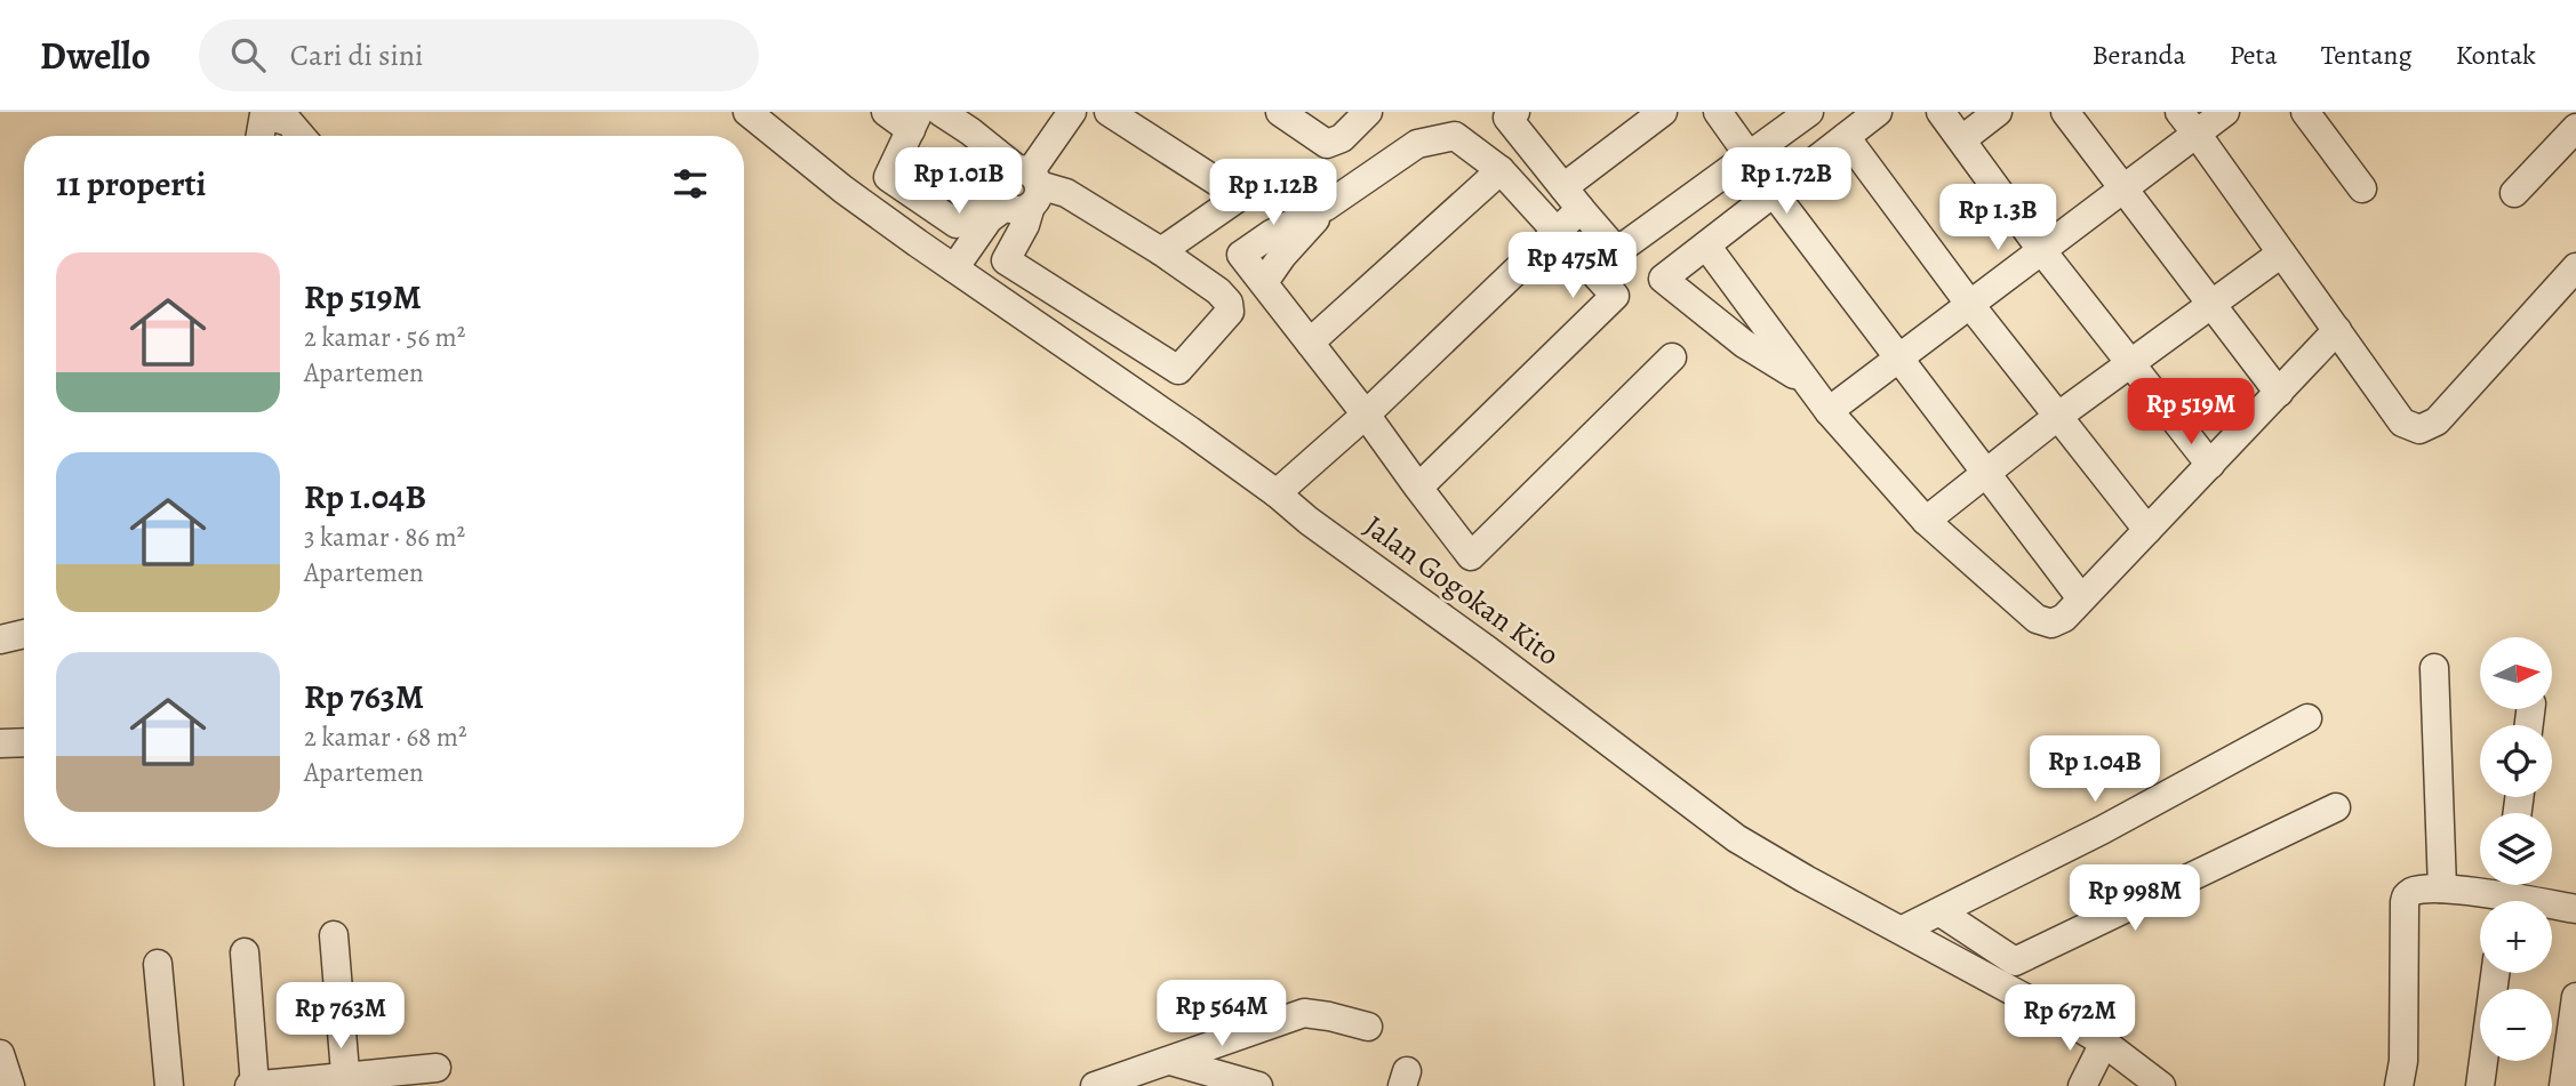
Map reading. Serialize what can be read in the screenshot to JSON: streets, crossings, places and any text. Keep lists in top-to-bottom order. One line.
{"streets":{"street":["Jalan Gogokan Kito"]},"north":"right","page":{"header":"Dwello","search":"Cari di sini","nav":["Beranda","Peta","Tentang","Kontak"],"heading":"11 properti","price":["Rp 1.01B","Rp 1.72B","Rp 1.12B","Rp 1.3B","Rp 475M","Rp 519M","Rp 1.04B","Rp 998M","Rp 564M","Rp 763M","Rp 672M"],"list":[{"name":"Rp 519M","note":"2 kamar · 56 m² · Apartemen"},{"name":"Rp 1.04B","note":"3 kamar · 86 m² · Apartemen"},{"name":"Rp 763M","note":"2 kamar · 68 m² · Apartemen"}],"map_buttons":["+","−"]}}
